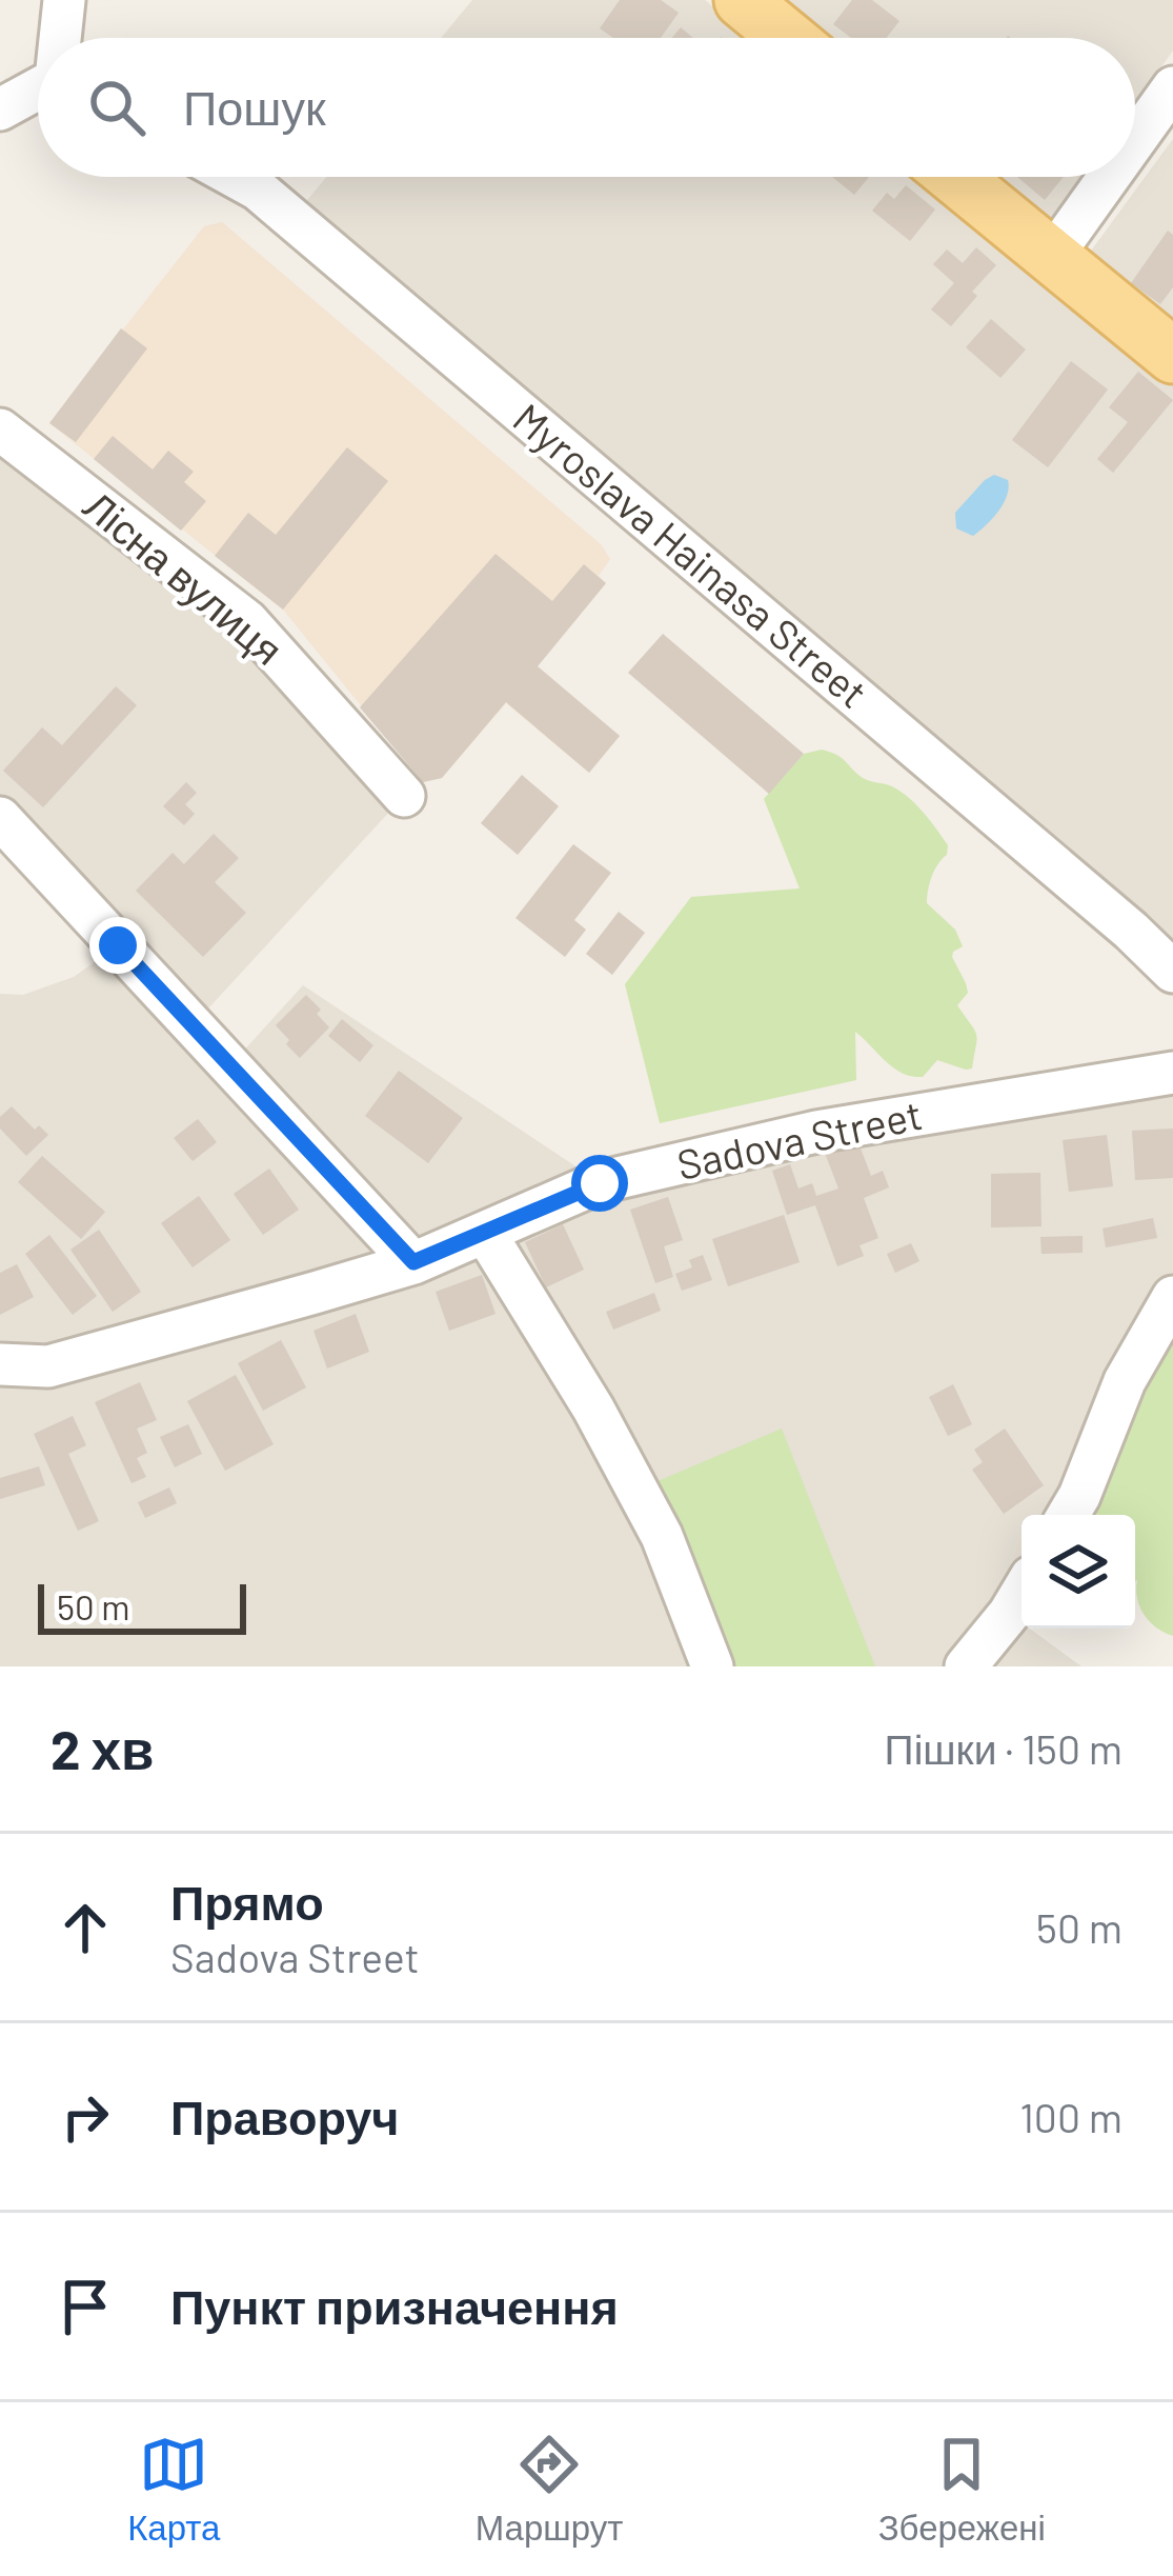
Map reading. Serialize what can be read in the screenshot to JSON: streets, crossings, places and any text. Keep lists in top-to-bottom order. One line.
{"streets":{"street":["Myroslava Hainasa Street","Лісна вулиця","Sadova Street"]},"scale_bar":"50 m","page":{"search":"Пошук","scale":"50 m","heading":["2 хв","Пішки · 150 m"],"list":[["Прямо","Sadova Street","50 m"],["Праворуч","100 m"],"Пункт призначення"],"nav":["Карта","Маршрут","Збережені"]}}
